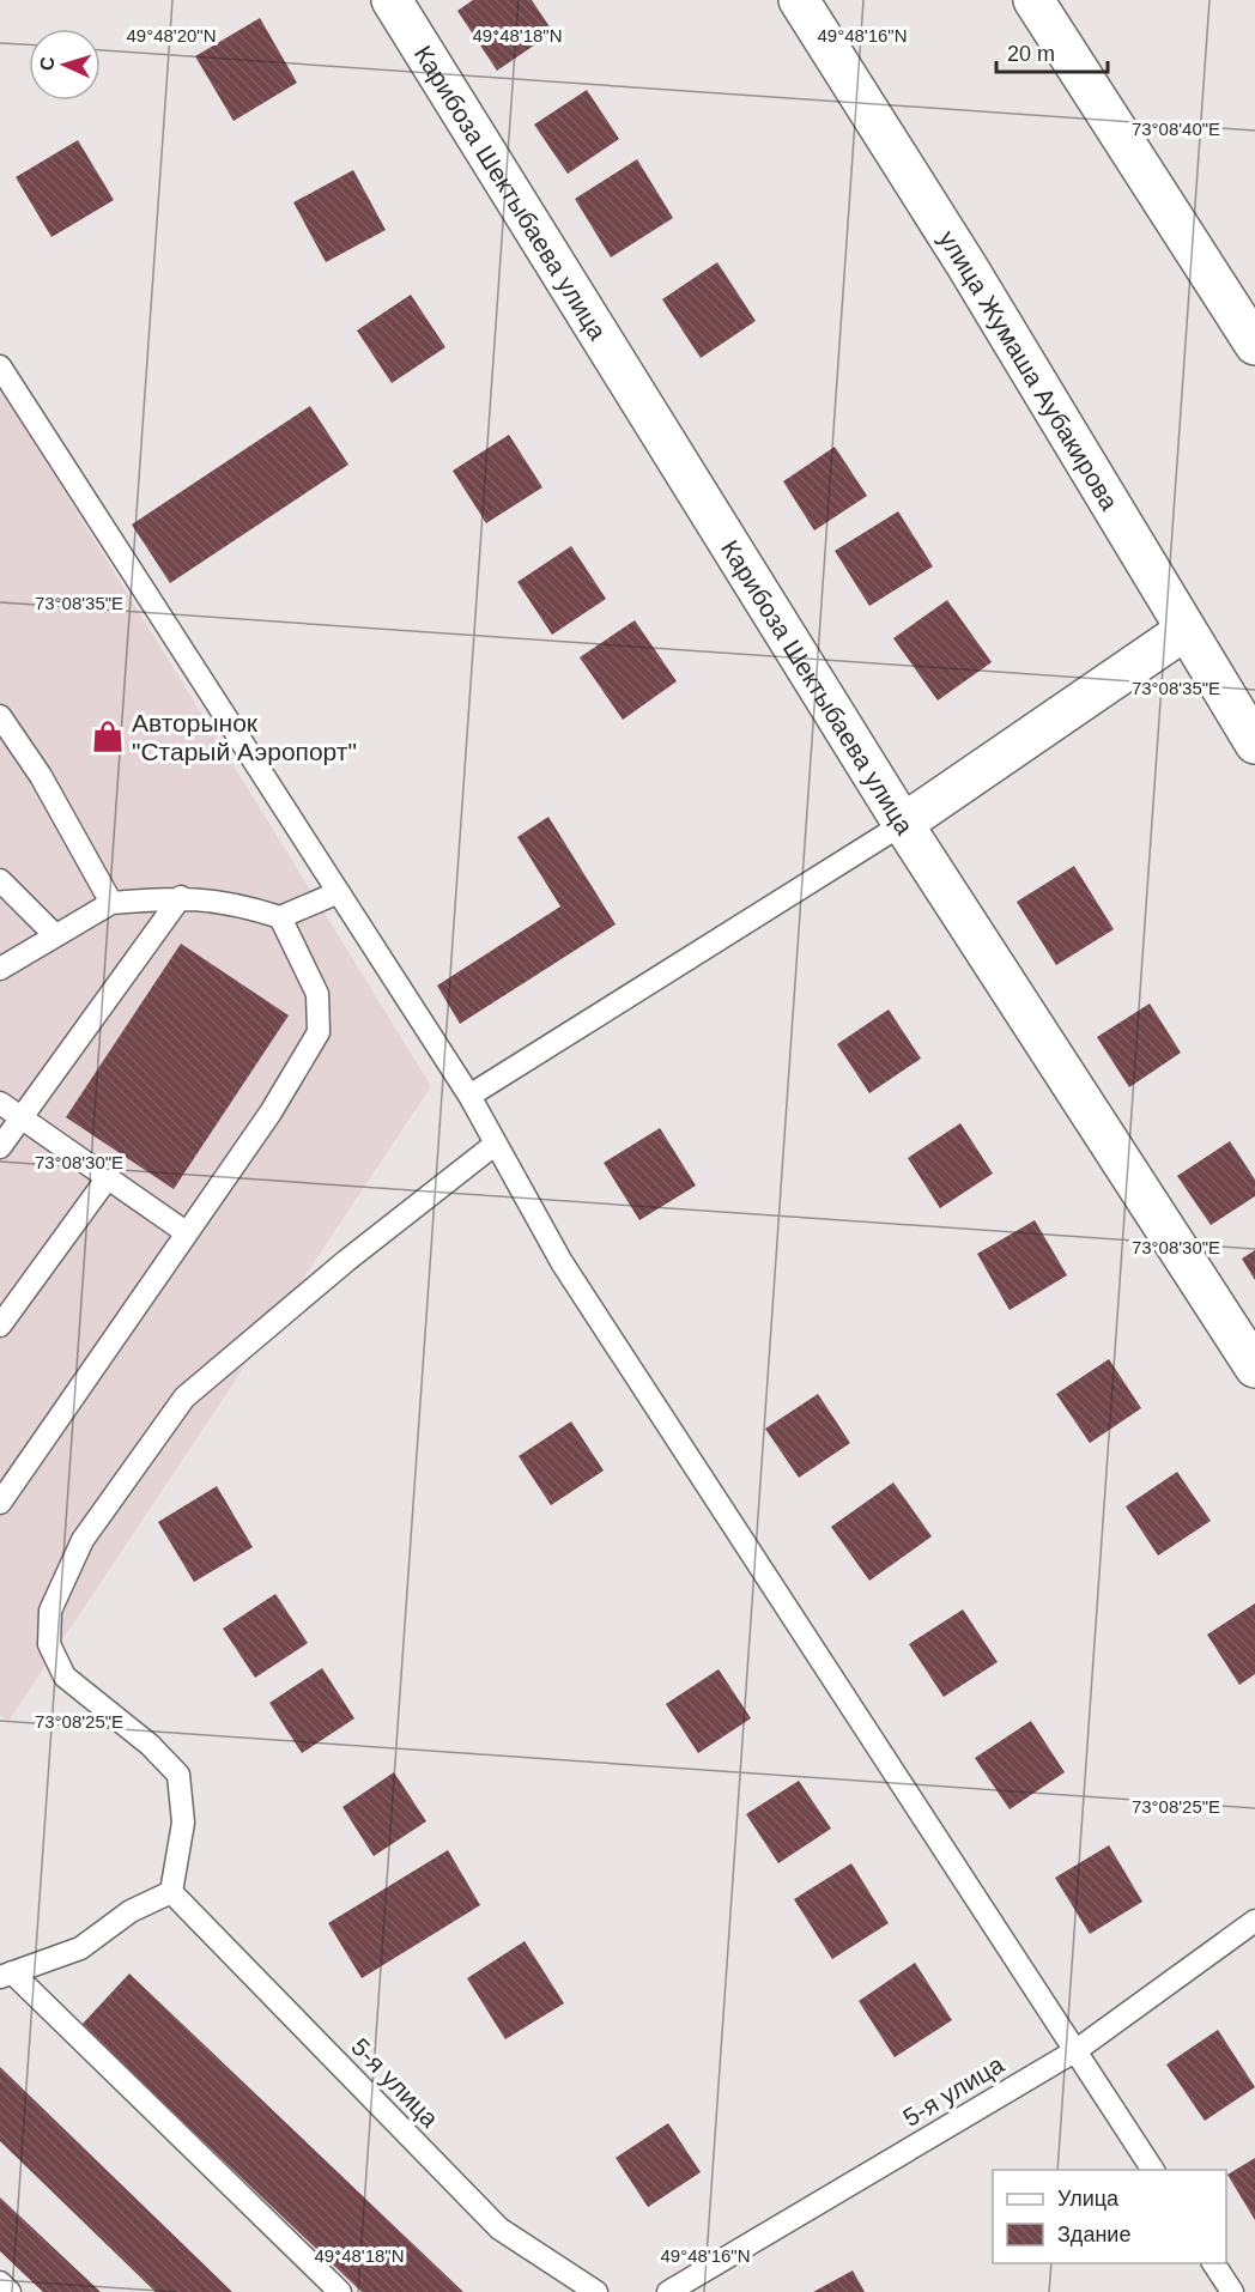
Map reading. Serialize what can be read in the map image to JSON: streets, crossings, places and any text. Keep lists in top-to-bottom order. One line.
{"streets":{"street":["Карибоза Шектыбаева улица","улица Жумаша Аубакирова"],"lane":["5-я улица"]},"places":{"shop":["Авторынок \"Старый Аэропорт\""]},"legend":["Улица","Здание"],"scale_bar":"20 m","north":"left","coordinates":["49°48'20\"N","49°48'18\"N","49°48'16\"N","73°08'40\"E","73°08'35\"E","73°08'30\"E","73°08'25\"E"]}
